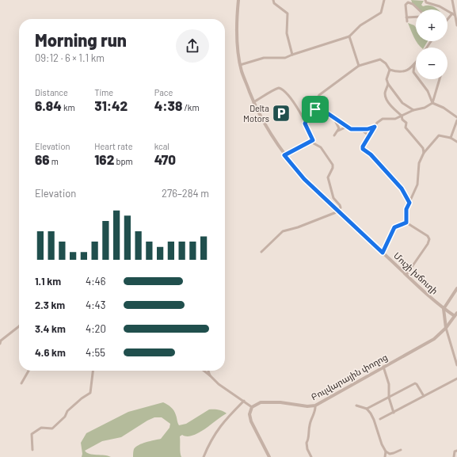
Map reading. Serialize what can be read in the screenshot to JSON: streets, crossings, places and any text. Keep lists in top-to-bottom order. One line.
{"streets":{"street":["Մուշի խճուղի","Բուլվարային փողոց"]},"crossings":[["Մուշի խճուղի","Բուլվարային փողոց"]],"places":{"parking":["Delta Motors"]},"page":{"map_buttons":["+","−"],"heading":["Morning run","09:12 · 6 × 1.1 km"],"stats":[["Distance","6.84 km"],["Time","31:42"],["Pace","4:38 /km"],["Elevation","66 m"],["Heart rate","162 bpm"],["kcal","470"]],"chart":["Elevation","276–284 m"],"list":[{"name":"1.1 km","note":"4:46"},{"name":"2.3 km","note":"4:43"},{"name":"3.4 km","note":"4:20"},{"name":"4.6 km","note":"4:55"}]}}
